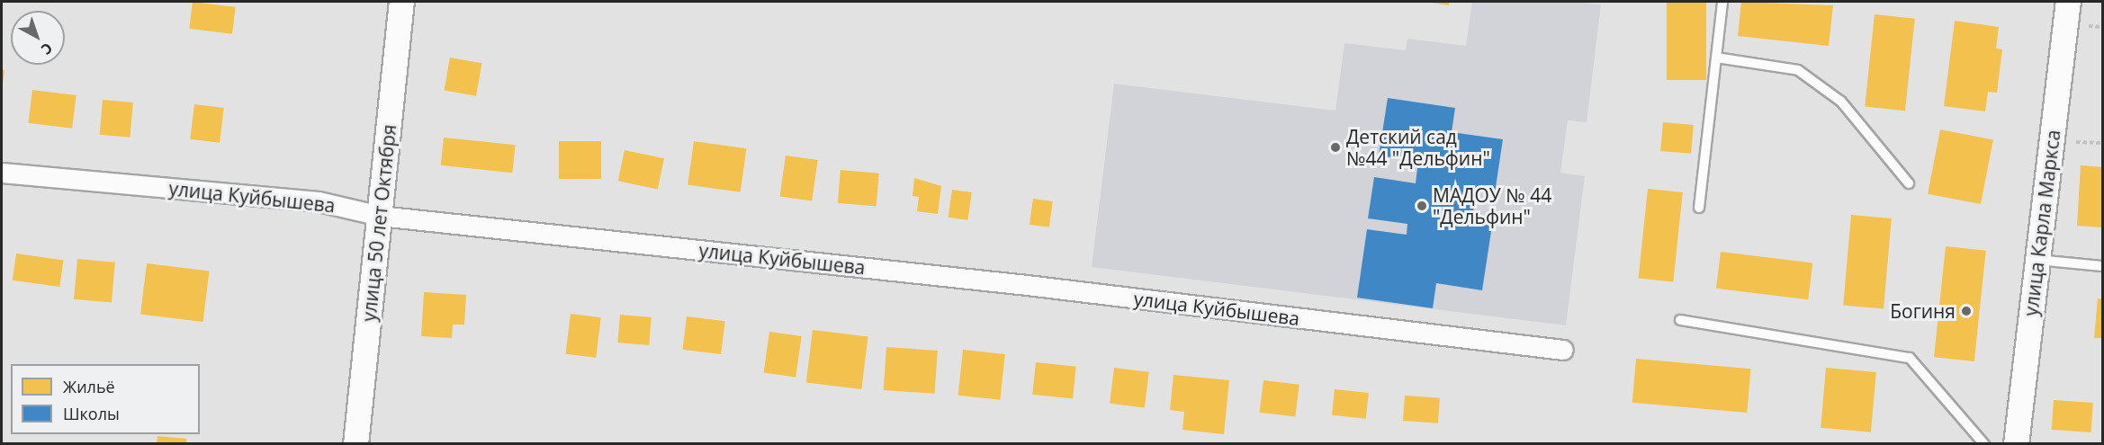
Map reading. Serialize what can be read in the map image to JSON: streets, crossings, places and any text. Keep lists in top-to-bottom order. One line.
{"streets":{"street":["улица Куйбышева","улица 50 лет Октября","улица Карла Маркса"]},"crossings":[["улица Куйбышева","улица 50 лет Октября"]],"places":["Детский сад №44 \"Дельфин\"","МАДОУ № 44 \"Дельфин\"","Богиня"],"legend":["Жильё","Школы"],"north":"bottom right"}
